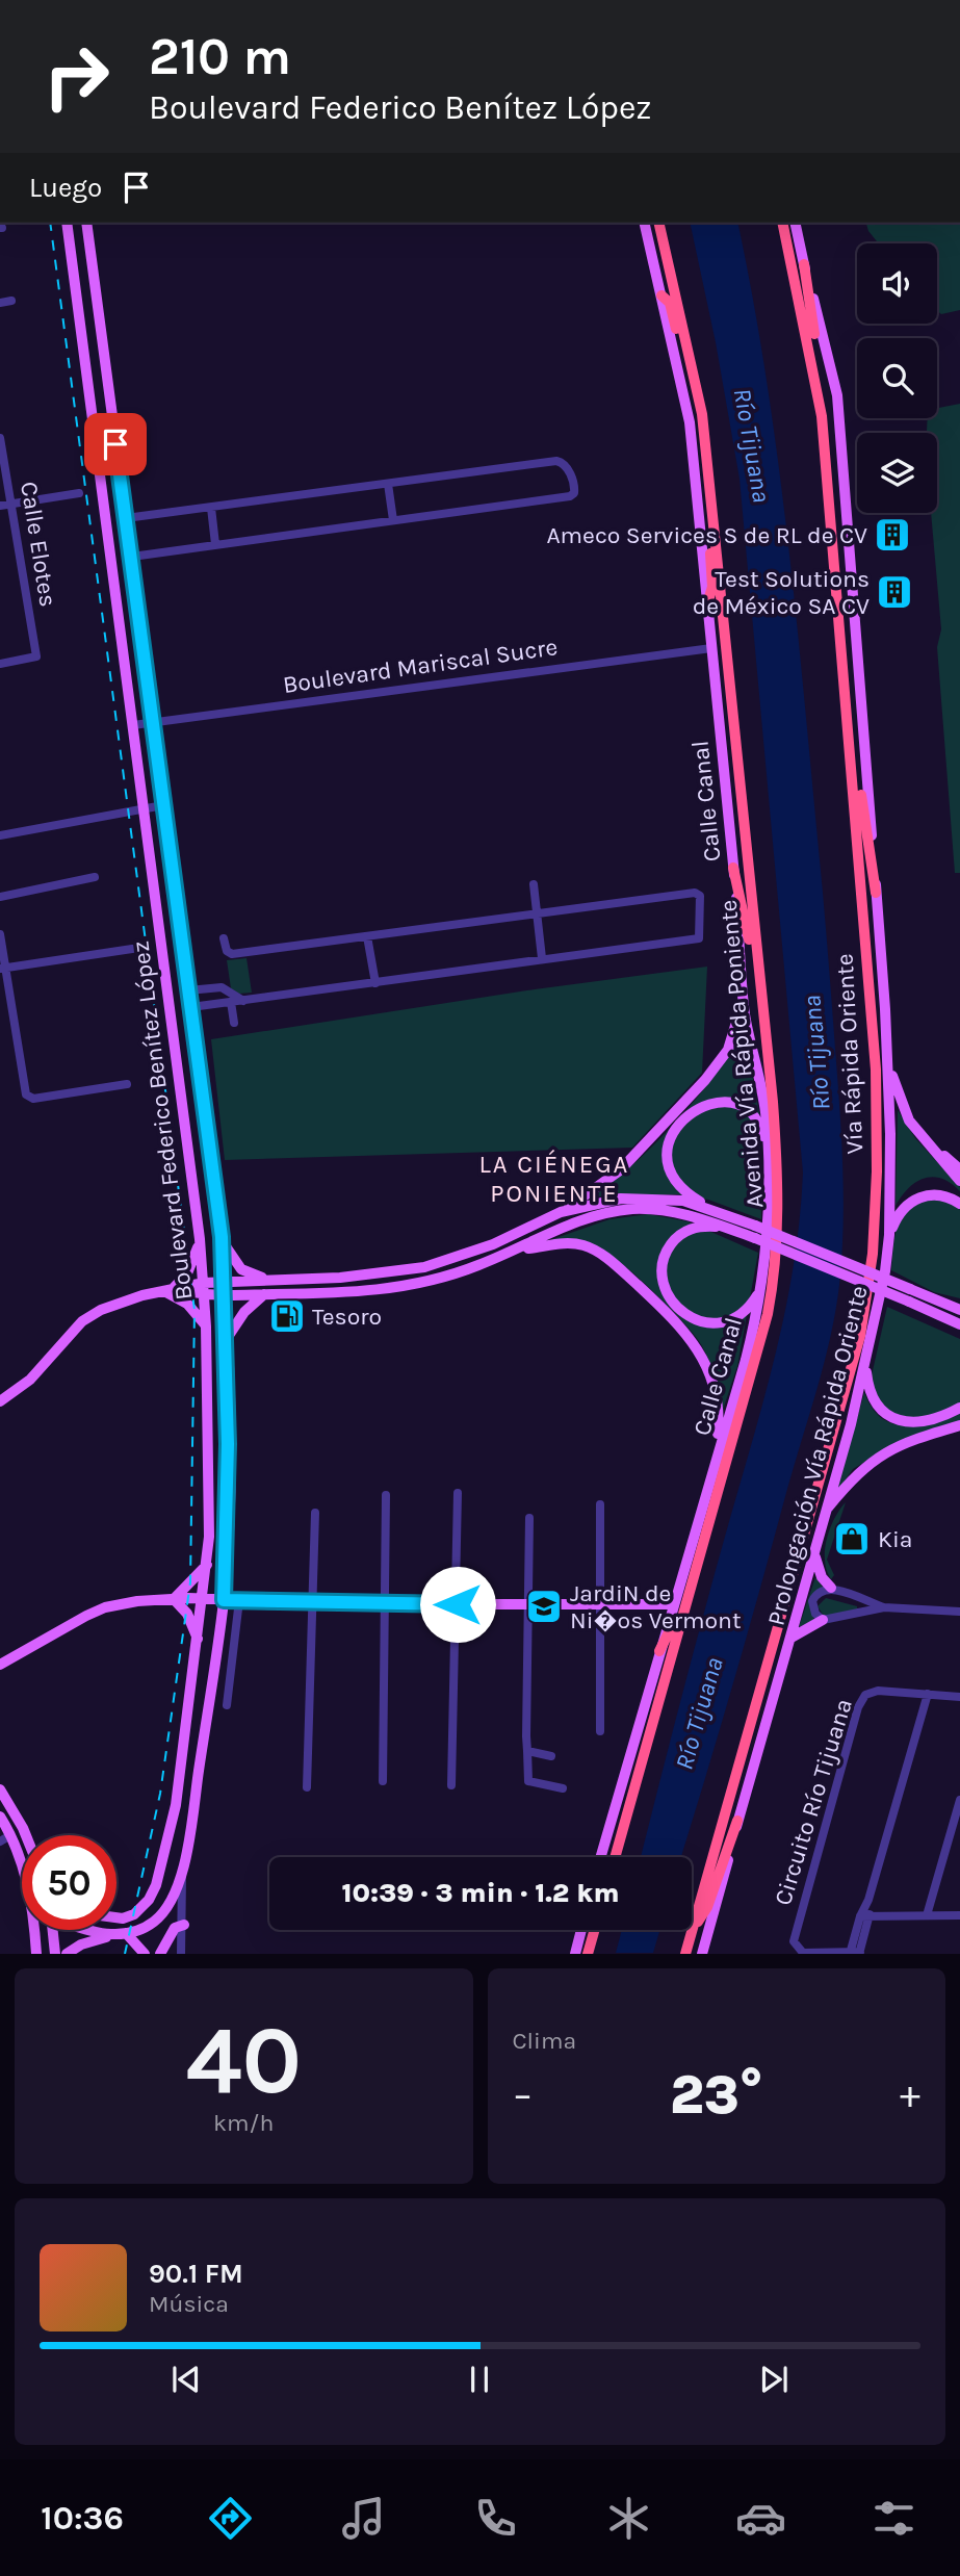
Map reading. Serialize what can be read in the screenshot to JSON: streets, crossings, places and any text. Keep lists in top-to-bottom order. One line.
{"streets":{"highway":["Avenida Vía Rápida Poniente","Vía Rápida Oriente"],"main road":["Calle Canal","Boulevard Federico Benítez López","Prolongación Vía Rápida Oriente"],"street":["Calle Elotes","Boulevard Mariscal Sucre","Circuito Río Tijuana"]},"crossings":[["Boulevard Mariscal Sucre","Calle Canal"],["Boulevard Mariscal Sucre","Boulevard Federico Benítez López"]],"districts":["LA CIÉNEGA PONIENTE"],"water":["Río Tijuana"],"places":{"building":["Ameco Services S de RL de CV","Test Solutions de México SA CV"],"fuel station":["Tesoro"],"shop":["Kia"],"school or university":["JardiN de Ni�os Vermont"]},"page":{"turn":["210 m","Boulevard Federico Benítez López"],"then":"Luego","limit":"50","trip":"10:39 · 3 min · 1.2 km","tile":[["40","km/h"],"Clima"],"heat":["−","23°","+"],"song":["90.1 FM","Música"],"tabs":"10:36"}}
